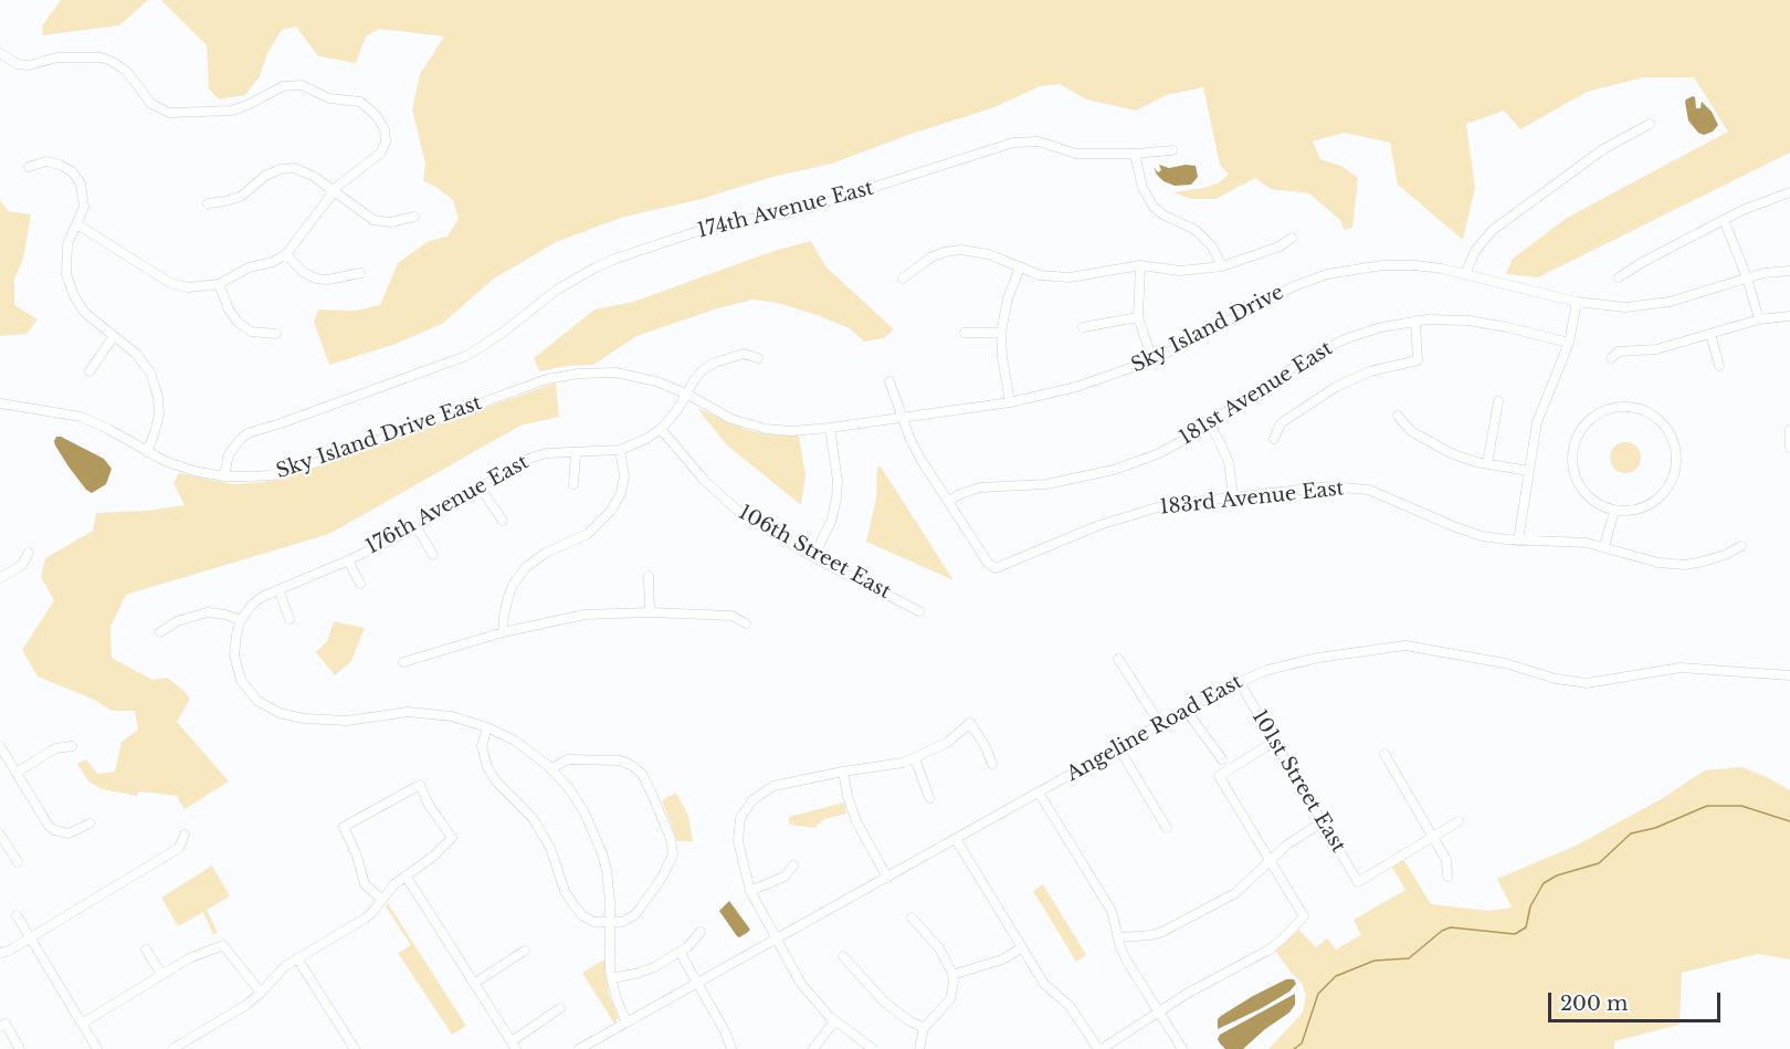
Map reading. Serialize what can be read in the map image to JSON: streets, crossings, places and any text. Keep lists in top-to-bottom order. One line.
{"streets":{"street":["174th Avenue East","Sky Island Drive","181st Avenue East","Sky Island Drive East","183rd Avenue East","176th Avenue East","106th Street East","Angeline Road East","101st Street East"]},"crossings":[["174th Avenue East","Sky Island Drive East"],["Sky Island Drive","Sky Island Drive East"],["Sky Island Drive","176th Avenue East"],["181st Avenue East","183rd Avenue East"],["Sky Island Drive East","176th Avenue East"],["176th Avenue East","106th Street East"],["Angeline Road East","101st Street East"]],"scale_bar":"200 m"}
